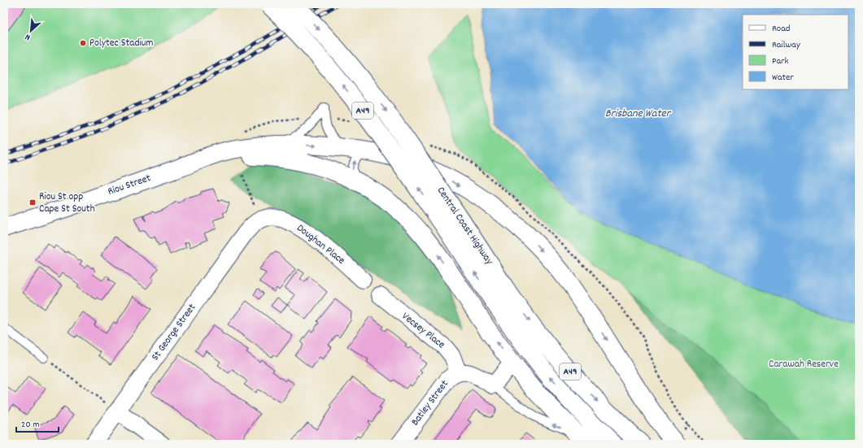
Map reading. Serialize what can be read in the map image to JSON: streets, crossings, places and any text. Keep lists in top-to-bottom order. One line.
{"streets":{"main road":["A49","Riou Street","Central Coast Highway"],"street":["Doughan Place","Vecsey Place","St George Street","Batley Street"]},"crossings":[["Doughan Place","St George Street"],["Vecsey Place","Batley Street"]],"water":["Brisbane Water"],"parks":["Carawah Reserve"],"places":{"other":["Polytec Stadium"],"transit":["Riou St opp Cape St South"]},"legend":["Road","Railway","Park","Water"],"scale_bar":"20 m","north":"bottom left"}
